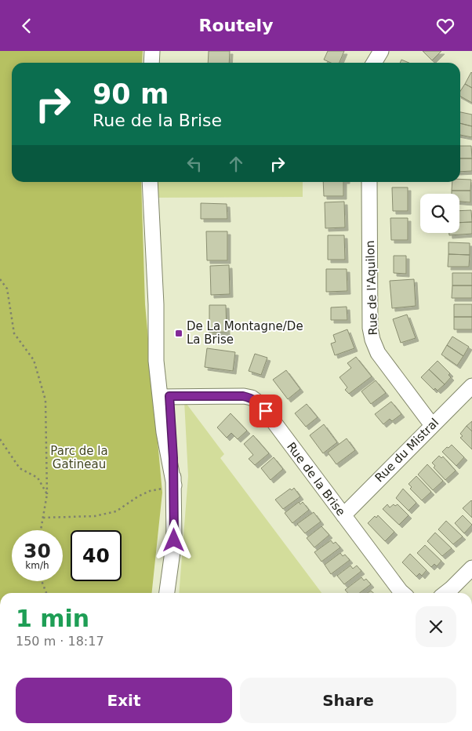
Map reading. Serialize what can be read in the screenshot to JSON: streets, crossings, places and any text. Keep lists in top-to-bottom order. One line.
{"streets":{"street":["Rue de l'Aquilon","Rue du Mistral","Rue de la Brise"]},"crossings":[["Rue de l'Aquilon","Rue du Mistral"],["Rue du Mistral","Rue de la Brise"]],"parks":["Parc de la Gatineau"],"places":{"transit":["De La Montagne/De La Brise"]},"page":{"header":"Routely","turn":["90 m","Rue de la Brise"],"speed":"30 km/h","limit":"40","heading":["1 min","150 m · 18:17"],"buttons":["Exit","Share"]}}
